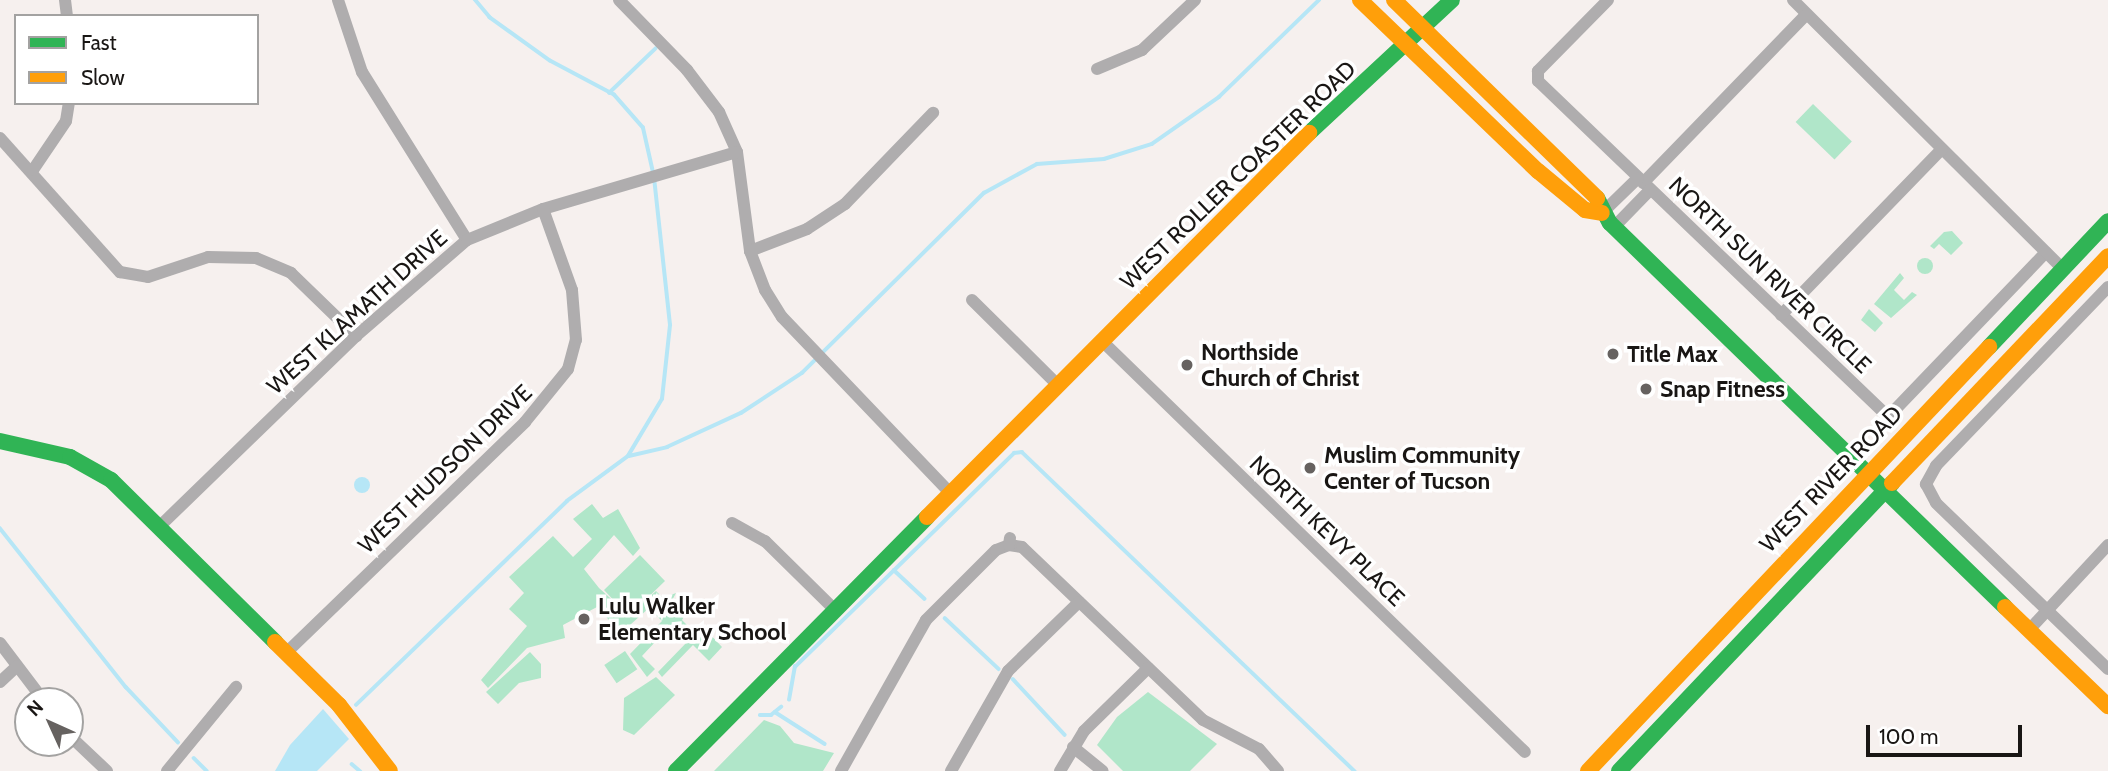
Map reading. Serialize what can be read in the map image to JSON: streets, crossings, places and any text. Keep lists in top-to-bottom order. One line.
{"streets":{"main road":["WEST ROLLER COASTER ROAD","WEST RIVER ROAD"],"street":["NORTH SUN RIVER CIRCLE","WEST KLAMATH DRIVE","WEST HUDSON DRIVE","NORTH KEVY PLACE"]},"crossings":[["WEST ROLLER COASTER ROAD","NORTH KEVY PLACE"],["WEST KLAMATH DRIVE","WEST HUDSON DRIVE"]],"places":["Title Max","Northside Church of Christ","Snap Fitness","Muslim Community Center of Tucson","Lulu Walker Elementary School"],"legend":["Fast","Slow"],"scale_bar":"100 m","north":"top left"}
